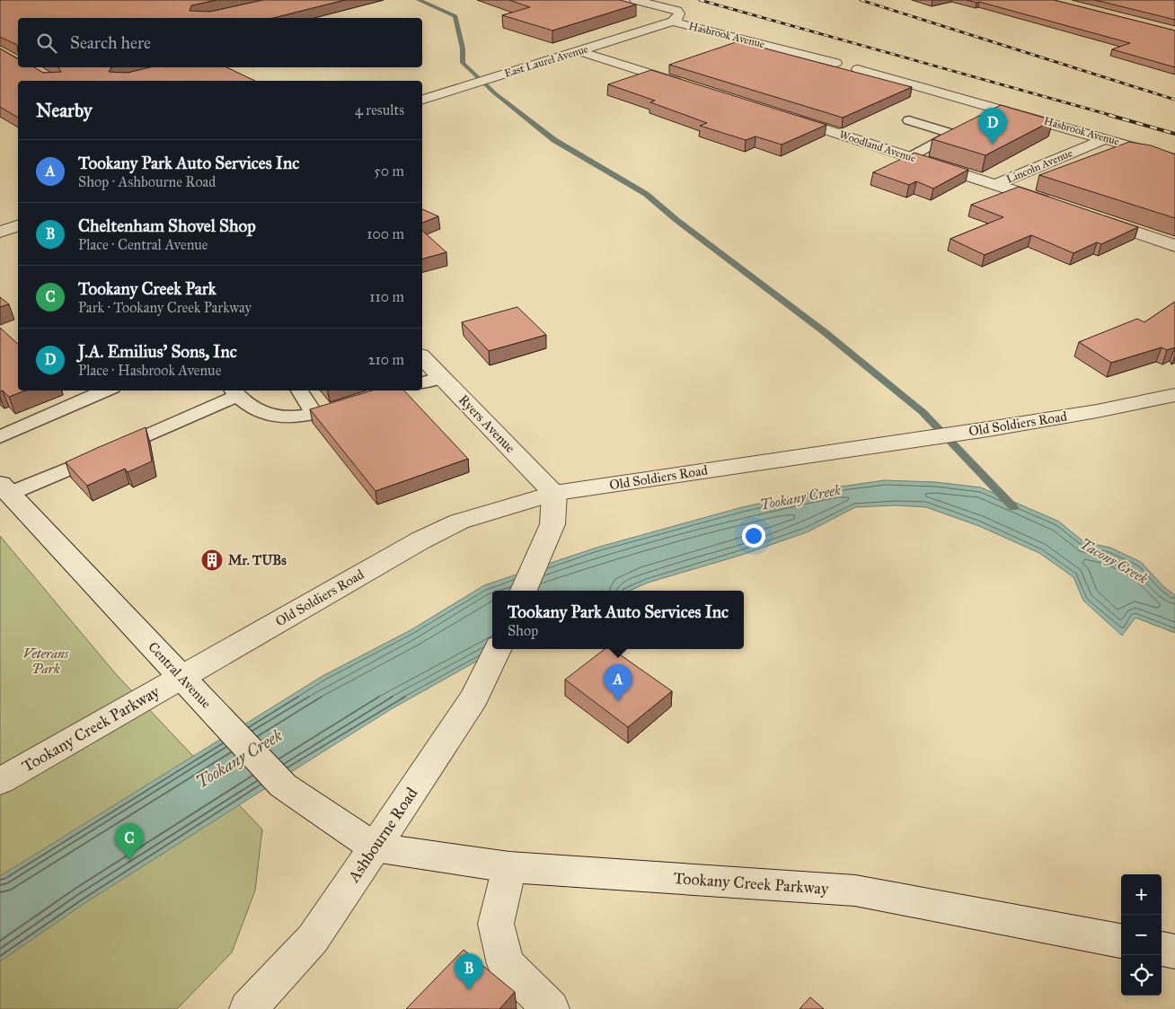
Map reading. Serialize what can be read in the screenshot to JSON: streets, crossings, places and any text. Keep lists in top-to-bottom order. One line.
{"streets":{"street":["Hasbrook Avenue","East Laurel Avenue","Woodland Avenue","Lincoln Avenue","Ryers Avenue","Old Soldiers Road","Central Avenue","Tookany Creek Parkway","Ashbourne Road"]},"crossings":[["Hasbrook Avenue","East Laurel Avenue"],["Hasbrook Avenue","Lincoln Avenue"],["Woodland Avenue","Lincoln Avenue"],["Ryers Avenue","Old Soldiers Road"],["Old Soldiers Road","Central Avenue"],["Old Soldiers Road","Tookany Creek Parkway"],["Central Avenue","Tookany Creek Parkway"],["Central Avenue","Ashbourne Road"],["Tookany Creek Parkway","Ashbourne Road"]],"water":["Tookany Creek","Tacony Creek"],"parks":["Veterans Park"],"places":{"building":["Mr. TUBs"]},"page":{"search":"Search here","heading":["Nearby","4 results"],"pins":["D","A","C","B"],"list":[{"mark":"A","name":"Tookany Park Auto Services Inc","note":"Shop · Ashbourne Road","value":"50 m"},{"mark":"B","name":"Cheltenham Shovel Shop","note":"Place · Central Avenue","value":"100 m"},{"mark":"C","name":"Tookany Creek Park","note":"Park · Tookany Creek Parkway","value":"110 m"},{"mark":"D","name":"J.A. Emilius' Sons, Inc","note":"Place · Hasbrook Avenue","value":"210 m"}],"popup":["Tookany Park Auto Services Inc","Shop"],"map_buttons":["+","−"]}}
